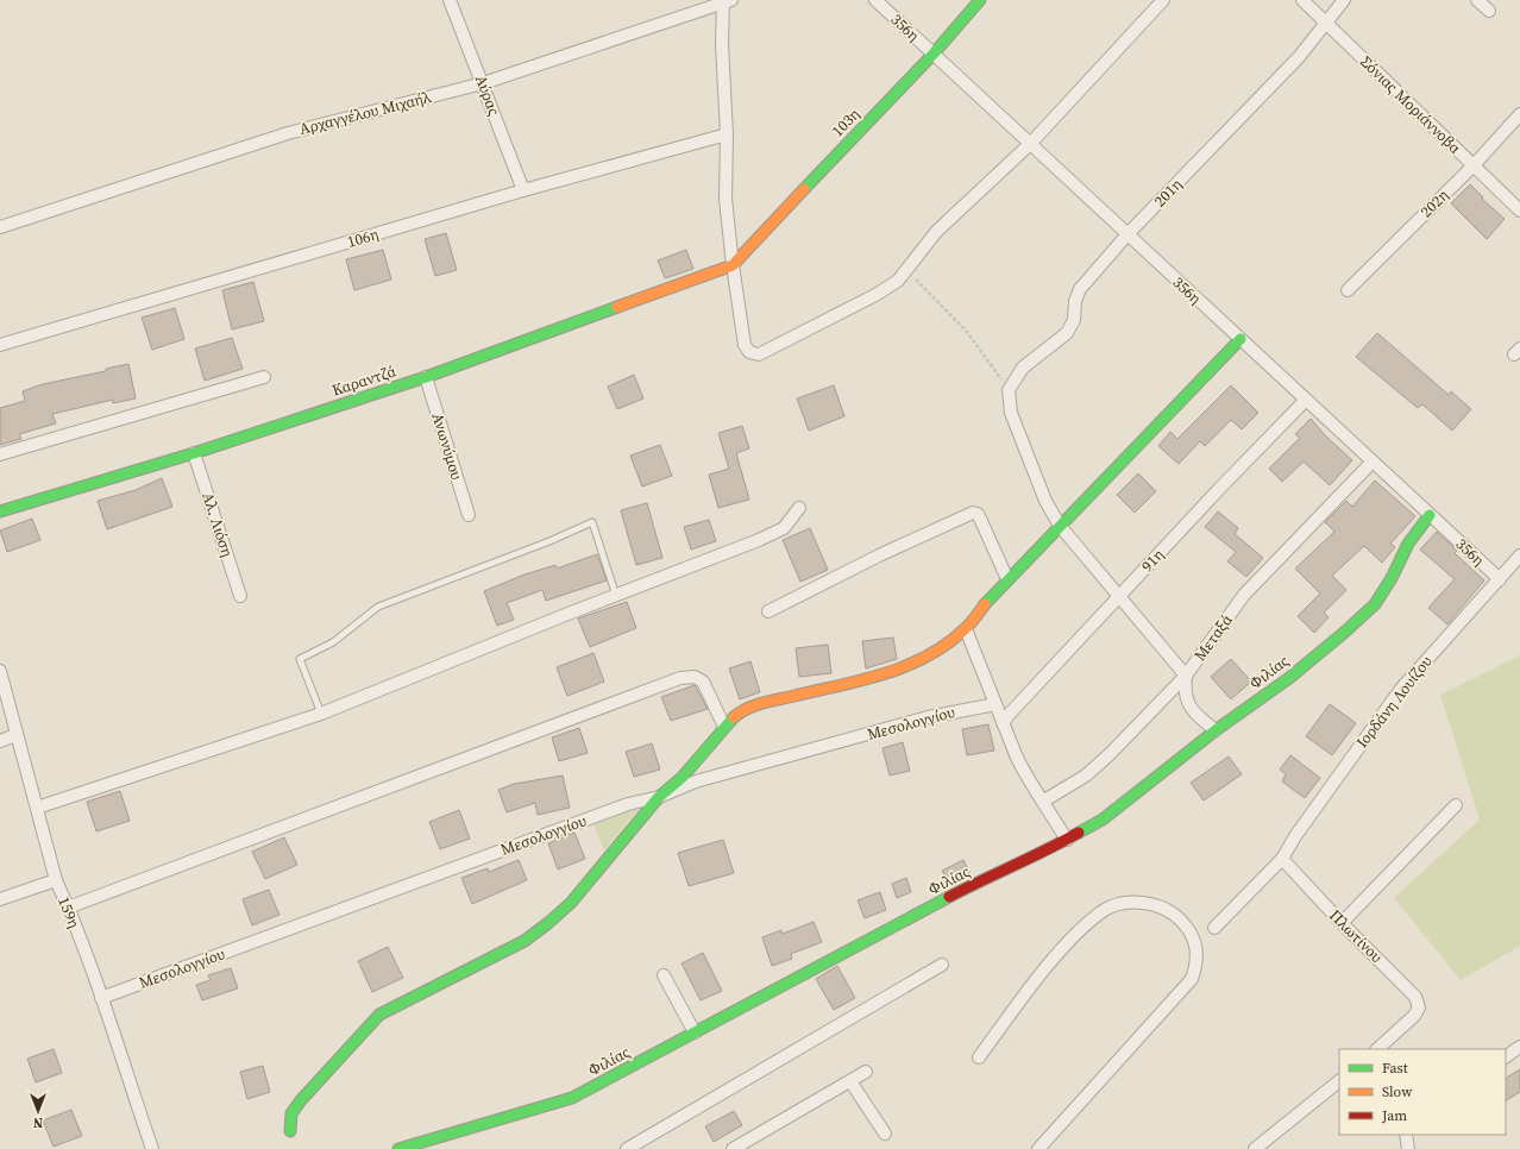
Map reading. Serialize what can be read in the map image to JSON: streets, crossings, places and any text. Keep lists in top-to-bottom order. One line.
{"streets":{"street":["356η","Αύρας","Σόνιας Μοριάννοβα","Αρχαγγέλου Μιχαήλ","103η","201η","202η","106η","Καραντζά","Ανωνύμου","Αλ. Λιόση","91η","Μεταξά","Φιλίας","Ιορδάνη Λουίζου","Μεσολογγίου","159η","Πλωτίνου"]},"crossings":[["356η","103η"],["356η","201η"],["356η","91η"],["356η","Μεταξά"],["356η","Φιλίας"],["356η","Ιορδάνη Λουίζου"],["Αύρας","Αρχαγγέλου Μιχαήλ"],["Αύρας","106η"],["Σόνιας Μοριάννοβα","201η"],["Σόνιας Μοριάννοβα","202η"],["103η","Καραντζά"],["Καραντζά","Ανωνύμου"],["Καραντζά","Αλ. Λιόση"],["Ιορδάνη Λουίζου","Πλωτίνου"],["Μεσολογγίου","159η"]],"legend":["Fast","Slow","Jam"],"north":"bottom"}
